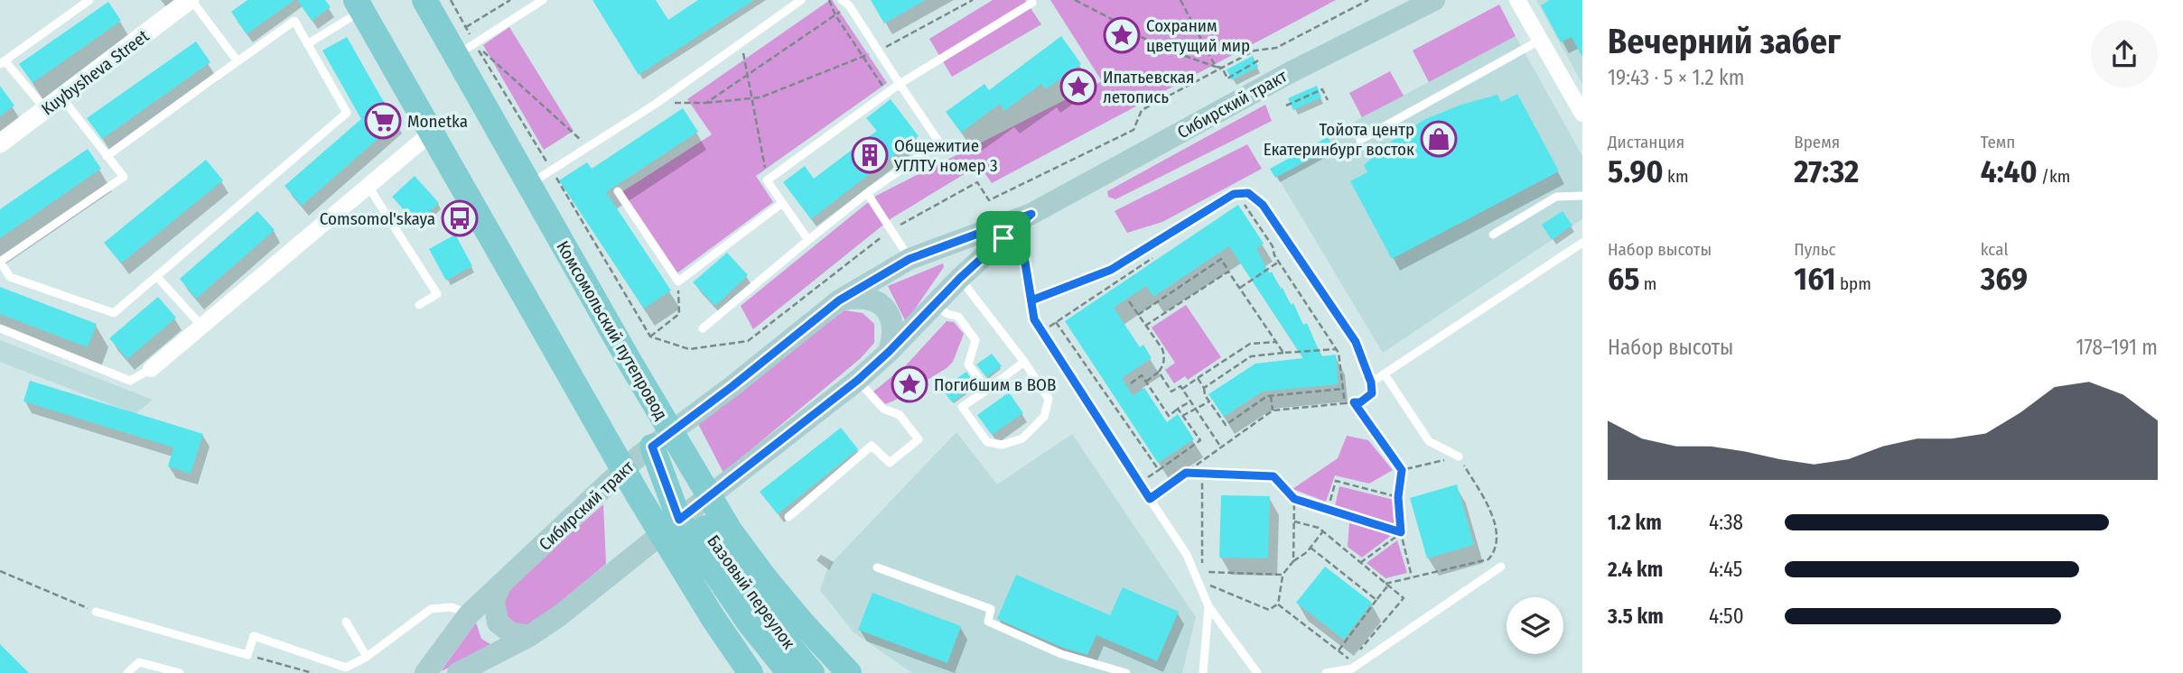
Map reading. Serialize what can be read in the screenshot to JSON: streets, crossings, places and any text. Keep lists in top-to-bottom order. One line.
{"streets":{"main road":["Сибирский тракт","Комсомольский путепровод","Базовый переулок"],"street":["Kuybysheva Street"]},"crossings":[["Сибирский тракт","Комсомольский путепровод"],["Сибирский тракт","Базовый переулок"],["Комсомольский путепровод","Базовый переулок"]],"places":{"place":["Сохраним цветущий мир","Ипатьевская летопись","Погибшим в ВОВ"],"supermarket":["Monetka"],"shop":["Тойота центр Екатеринбург восток"],"building":["Общежитие УГЛТУ номер 3"],"bus stop":["Comsomol'skaya"]},"page":{"heading":["Вечерний забег","19:43 · 5 × 1.2 km"],"stats":[["Дистанция","5.90 km"],["Время","27:32"],["Темп","4:40 /km"],["Набор высоты","65 m"],["Пульс","161 bpm"],["kcal","369"]],"chart":["Набор высоты","178–191 m"],"list":[{"name":"1.2 km","note":"4:38"},{"name":"2.4 km","note":"4:45"},{"name":"3.5 km","note":"4:50"}]}}
